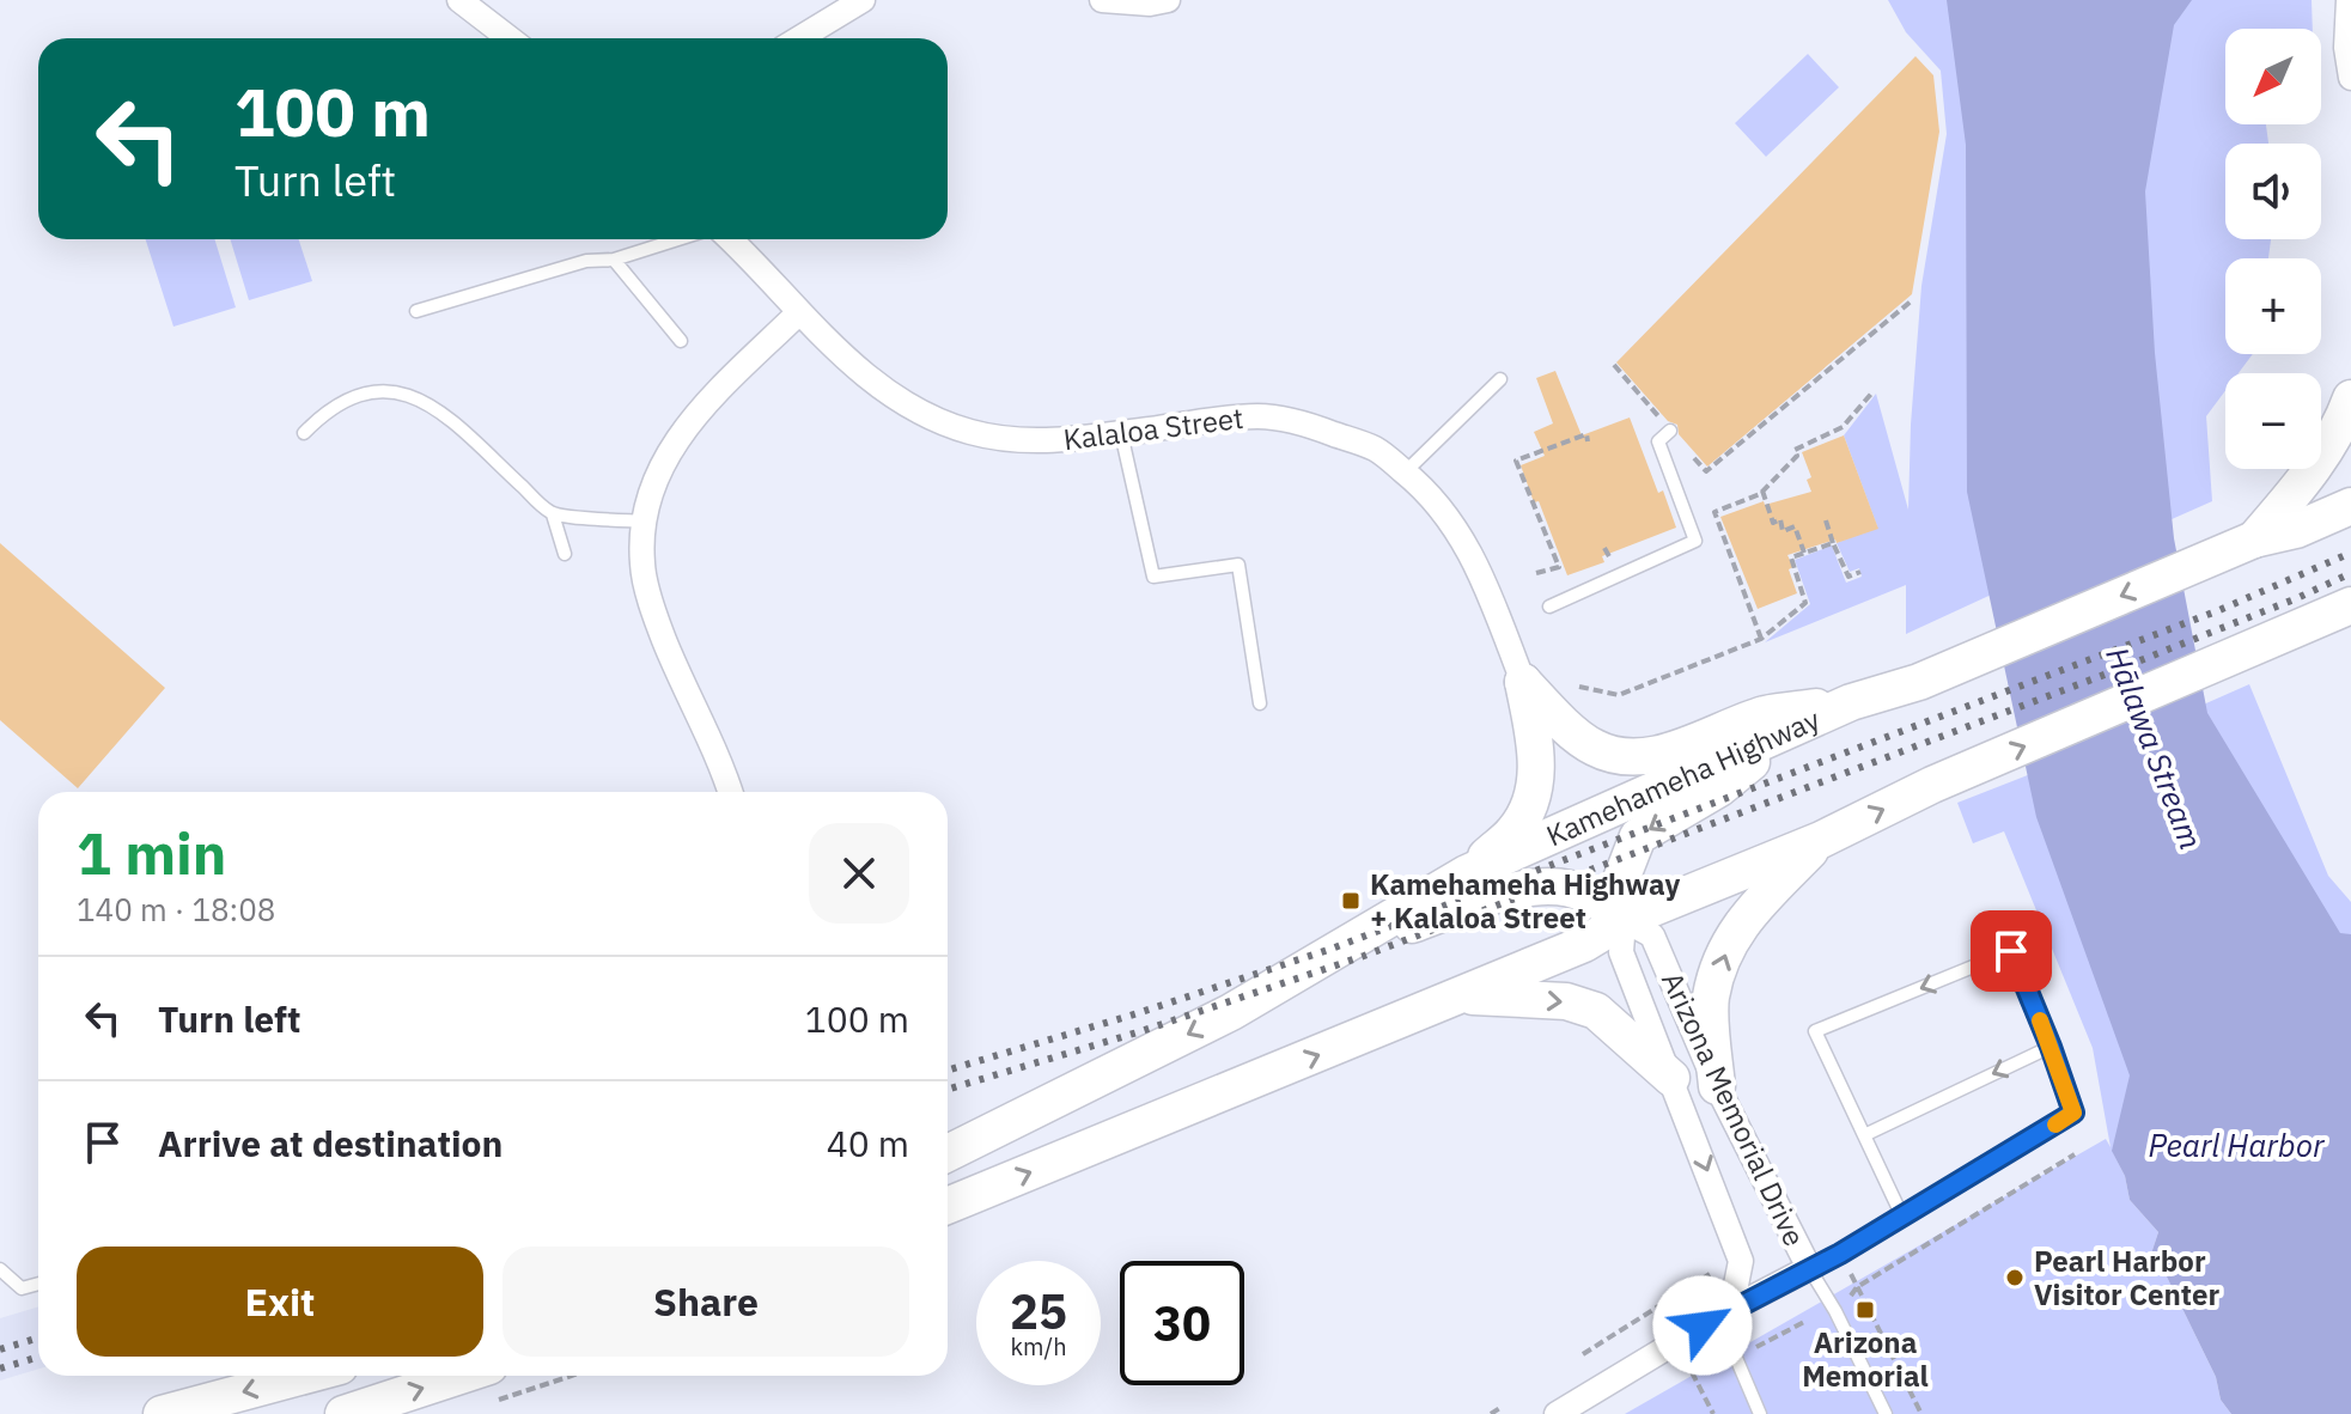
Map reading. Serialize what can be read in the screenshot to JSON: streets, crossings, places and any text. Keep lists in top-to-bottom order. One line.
{"streets":{"main road":["Kamehameha Highway"],"street":["Kalaloa Street","Arizona Memorial Drive"]},"water":["Hālawa Stream","Pearl Harbor"],"places":{"transit":["Kamehameha Highway + Kalaloa Street","Arizona Memorial"],"other":["Pearl Harbor Visitor Center"]},"north":"bottom left","page":{"map_buttons":["+","−"],"turn":["100 m","Turn left"],"heading":["1 min","140 m · 18:08"],"list":[{"name":"Turn left","value":"100 m"},{"name":"Arrive at destination","value":"40 m"}],"buttons":["Exit","Share"],"speed":"25 km/h","limit":"30"}}
